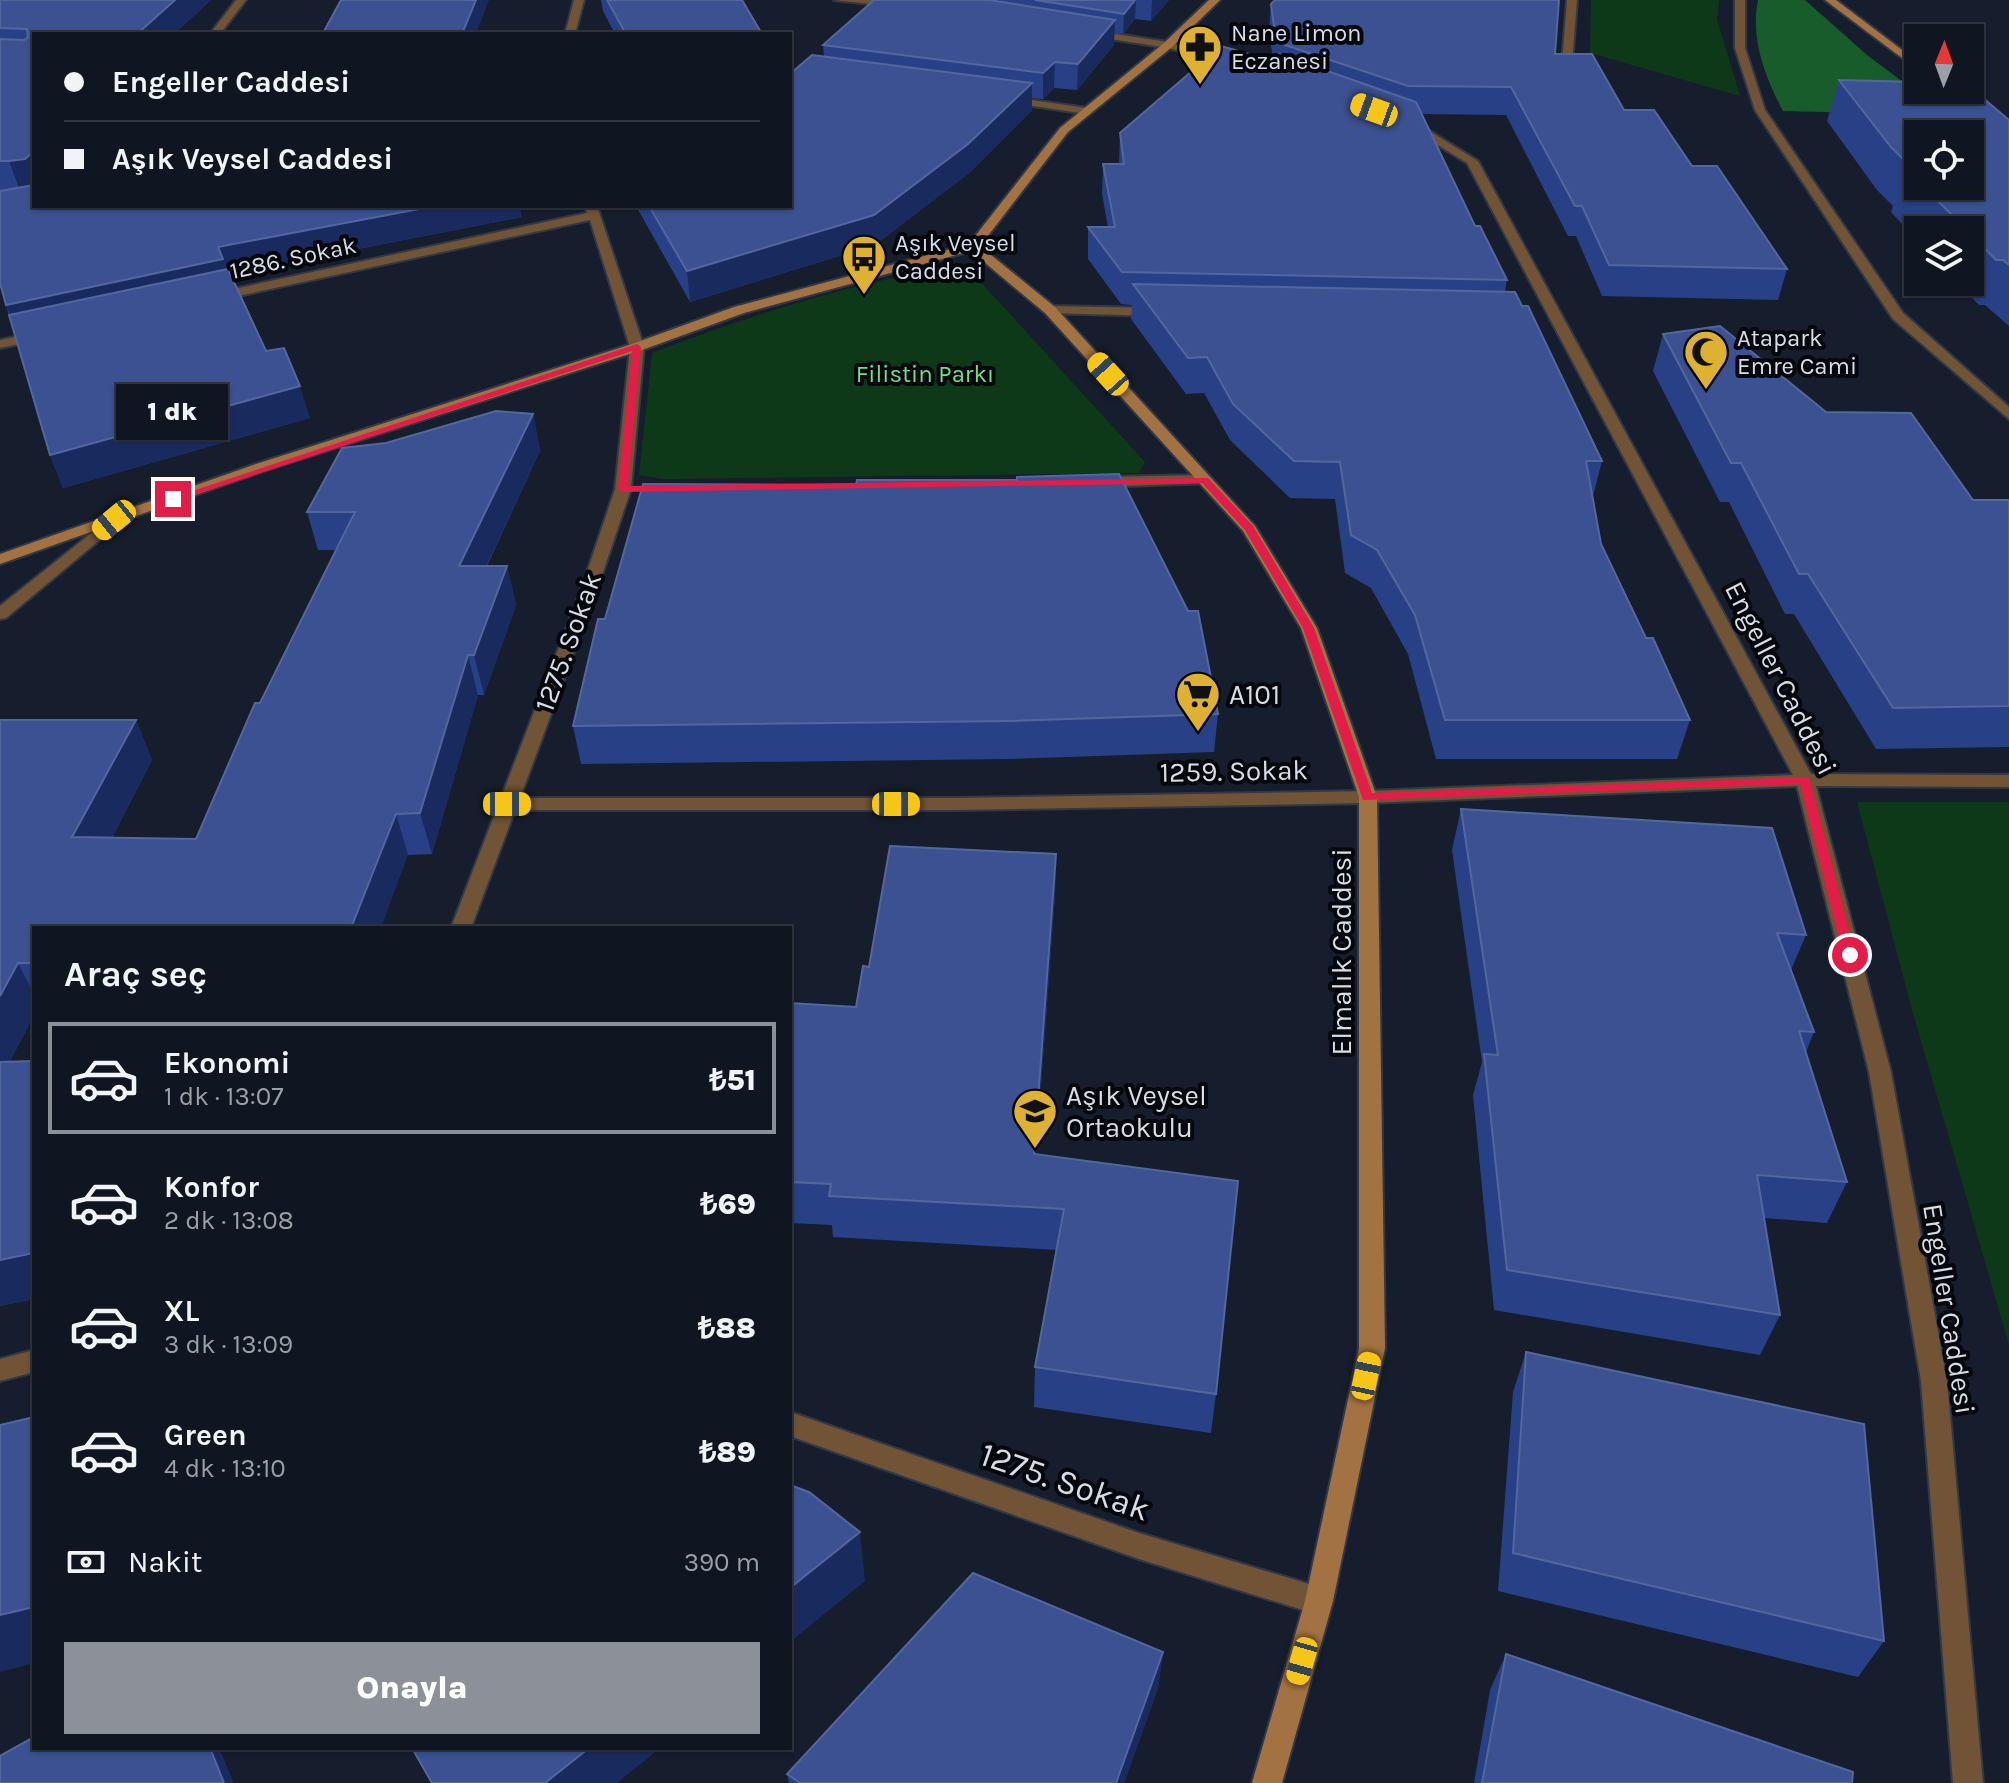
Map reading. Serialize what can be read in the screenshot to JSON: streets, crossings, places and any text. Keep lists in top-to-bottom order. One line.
{"streets":{"street":["1286. Sokak","1275. Sokak","Engeller Caddesi","1259. Sokak","Elmalık Caddesi"]},"crossings":[["1275. Sokak","1259. Sokak"],["1275. Sokak","Elmalık Caddesi"],["Engeller Caddesi","1259. Sokak"],["1259. Sokak","Elmalık Caddesi"]],"parks":["Filistin Parkı"],"places":{"pharmacy":["Nane Limon Eczanesi"],"bus stop":["Aşık Veysel Caddesi"],"mosque":["Atapark Emre Cami"],"supermarket":["A101"],"school or university":["Aşık Veysel Ortaokulu"]},"north":"top","page":{"banner":["Engeller Caddesi","Aşık Veysel Caddesi"],"bubble":"1 dk","heading":"Araç seç","list":[{"name":"Ekonomi","note":"1 dk · 13:07","value":"₺51"},{"name":"Konfor","note":"2 dk · 13:08","value":"₺69"},{"name":"XL","note":"3 dk · 13:09","value":"₺88"},{"name":"Green","note":"4 dk · 13:10","value":"₺89"}],"pay":["Nakit","390 m"],"buttons":"Onayla"}}
